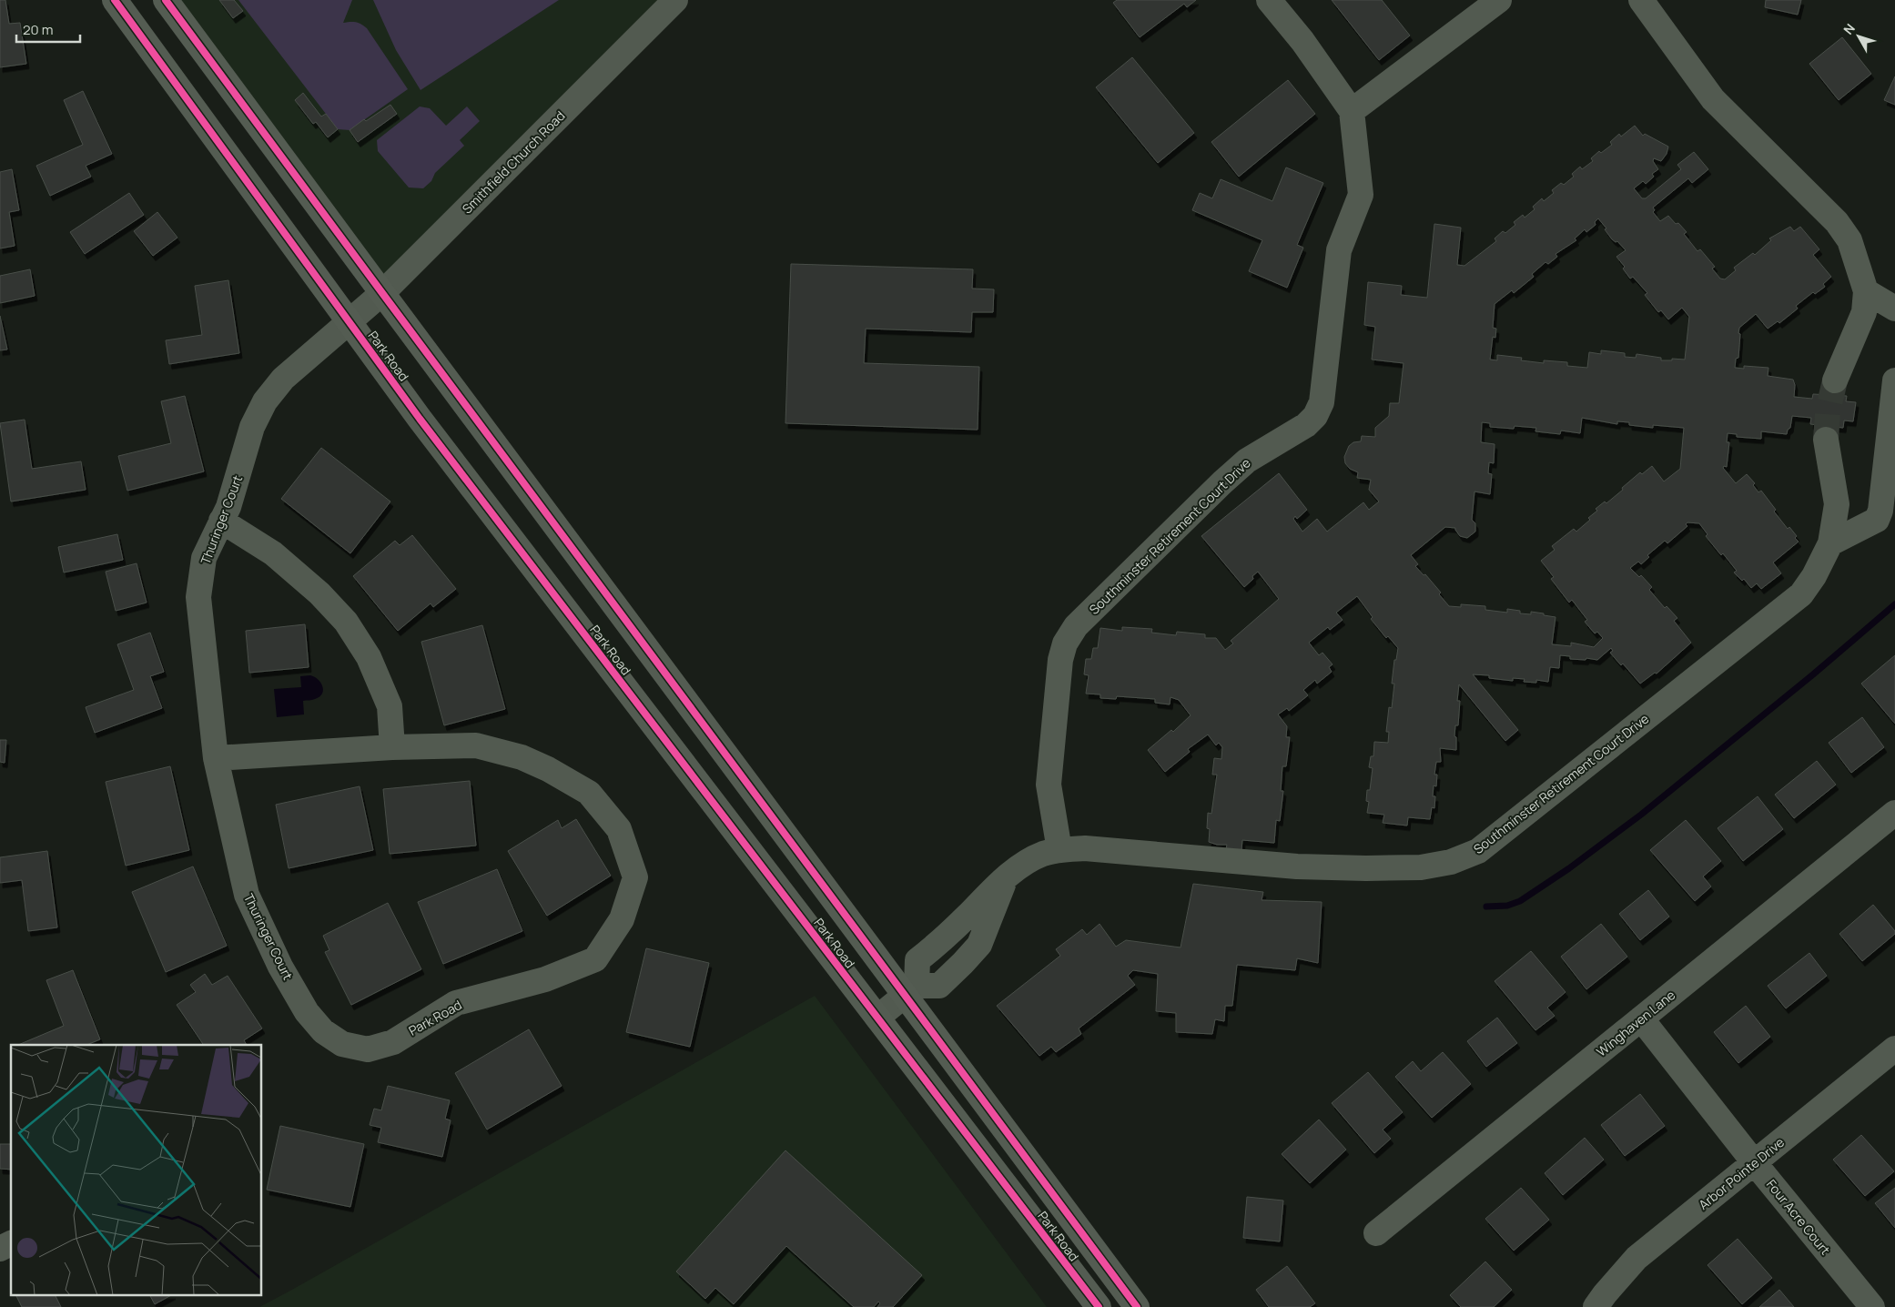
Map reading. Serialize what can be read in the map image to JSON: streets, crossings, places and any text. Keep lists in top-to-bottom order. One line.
{"streets":{"main road":["Park Road"],"street":["Smithfield Church Road","Thuringer Court","Southminster Retirement Court Drive","Winghaven Lane","Arbor Pointe Drive","Four Acre Court"]},"crossings":[["Smithfield Church Road","Park Road"],["Smithfield Church Road","Thuringer Court"],["Park Road","Thuringer Court"],["Park Road","Southminster Retirement Court Drive"],["Winghaven Lane","Four Acre Court"],["Arbor Pointe Drive","Four Acre Court"]],"scale_bar":"20 m","north":"top left"}
